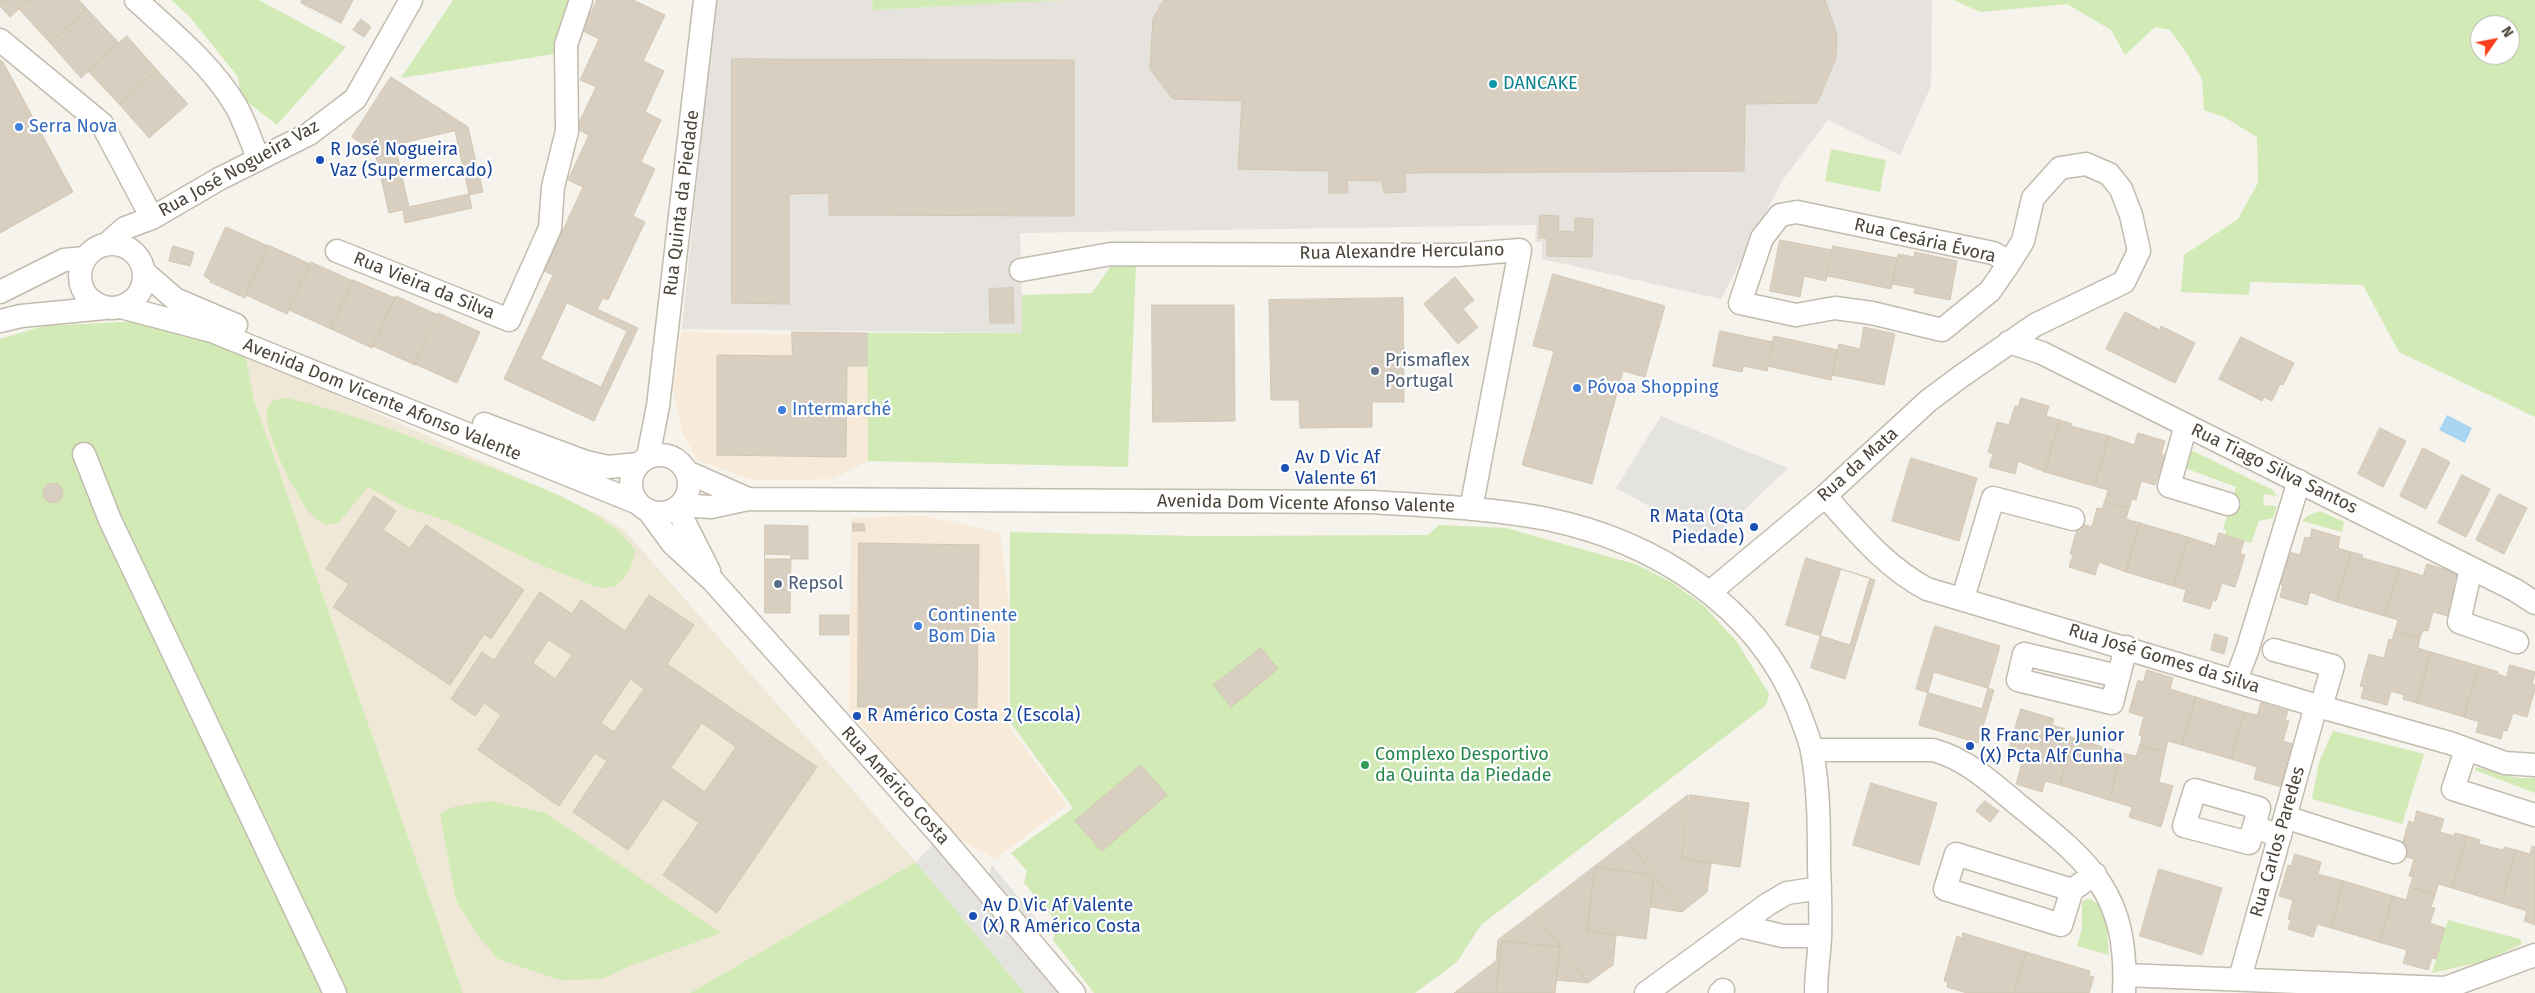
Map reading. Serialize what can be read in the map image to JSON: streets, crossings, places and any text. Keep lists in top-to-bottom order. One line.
{"streets":{"street":["Rua José Nogueira Vaz","Rua Quinta da Piedade","Rua Cesária Évora","Rua Alexandre Herculano","Rua Vieira da Silva","Avenida Dom Vicente Afonso Valente","Rua da Mata","Rua Tiago Silva Santos","Rua José Gomes da Silva","Rua Américo Costa","Rua Carlos Paredes"]},"crossings":[["Rua José Nogueira Vaz","Avenida Dom Vicente Afonso Valente"],["Rua Quinta da Piedade","Avenida Dom Vicente Afonso Valente"],["Rua Cesária Évora","Rua da Mata"],["Rua Alexandre Herculano","Avenida Dom Vicente Afonso Valente"],["Avenida Dom Vicente Afonso Valente","Rua da Mata"],["Rua da Mata","Rua Tiago Silva Santos"],["Rua da Mata","Rua José Gomes da Silva"],["Rua José Gomes da Silva","Rua Carlos Paredes"]],"places":["DANCAKE","Serra Nova","R José Nogueira Vaz (Supermercado)","Prismaflex Portugal","Póvoa Shopping","Intermarché","Av D Vic Af Valente 61","R Mata (Qta Piedade)","Repsol","Continente Bom Dia","R Américo Costa 2 (Escola)","R Franc Per Junior (X) Pcta Alf Cunha","Complexo Desportivo da Quinta da Piedade","Av D Vic Af Valente (X) R Américo Costa"],"north":"top right"}
